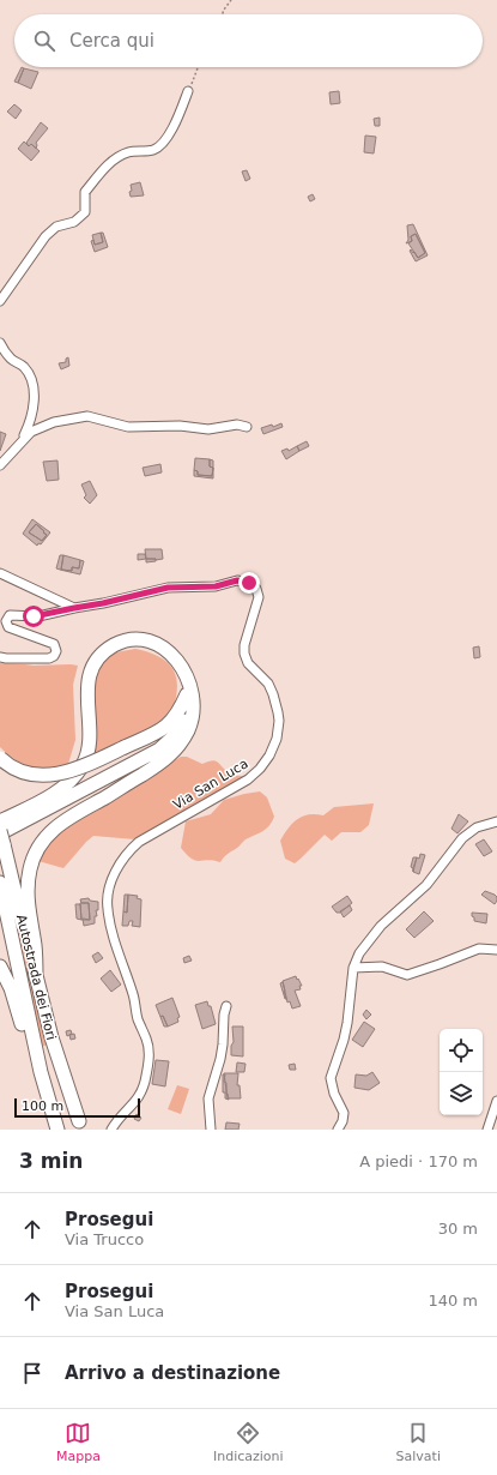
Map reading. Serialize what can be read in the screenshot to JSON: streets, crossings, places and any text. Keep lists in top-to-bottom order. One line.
{"streets":{"highway":["Autostrada dei Fiori"],"street":["Via San Luca"]},"scale_bar":"100 m","page":{"search":"Cerca qui","scale":"100 m","heading":["3 min","A piedi · 170 m"],"list":[["Prosegui","Via Trucco","30 m"],["Prosegui","Via San Luca","140 m"],"Arrivo a destinazione"],"nav":["Mappa","Indicazioni","Salvati"]}}
